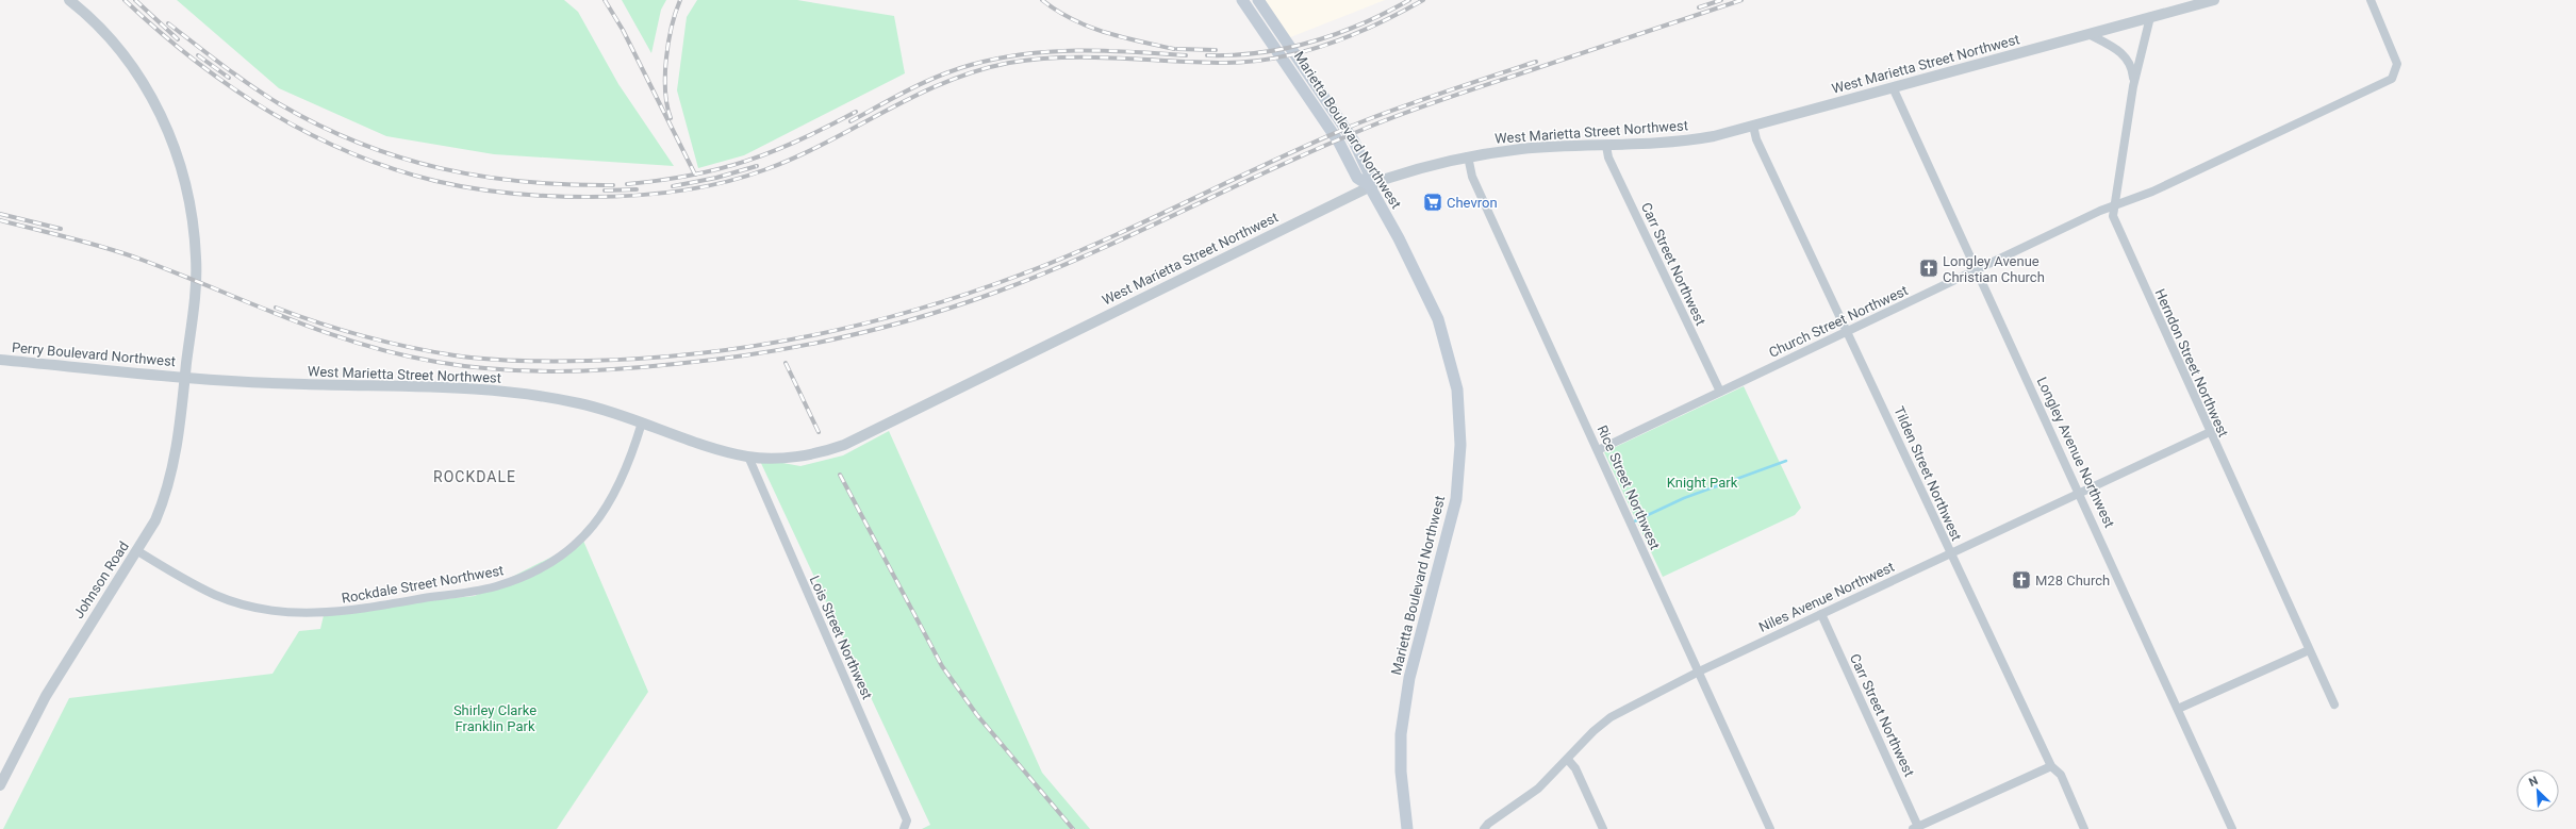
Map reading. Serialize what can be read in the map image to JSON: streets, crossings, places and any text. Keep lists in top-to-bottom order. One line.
{"streets":{"main road":["Marietta Boulevard Northwest"],"street":["West Marietta Street Northwest","Carr Street Northwest","Church Street Northwest","Perry Boulevard Northwest","Herndon Street Northwest","Longley Avenue Northwest","Tilden Street Northwest","Rice Street Northwest","Johnson Road","Rockdale Street Northwest","Niles Avenue Northwest","Lois Street Northwest"]},"crossings":[["West Marietta Street Northwest","Marietta Boulevard Northwest"],["West Marietta Street Northwest","Carr Street Northwest"],["West Marietta Street Northwest","Perry Boulevard Northwest"],["West Marietta Street Northwest","Herndon Street Northwest"],["West Marietta Street Northwest","Longley Avenue Northwest"],["West Marietta Street Northwest","Tilden Street Northwest"],["West Marietta Street Northwest","Rice Street Northwest"],["West Marietta Street Northwest","Johnson Road"],["West Marietta Street Northwest","Rockdale Street Northwest"],["West Marietta Street Northwest","Lois Street Northwest"],["Carr Street Northwest","Church Street Northwest"],["Carr Street Northwest","Niles Avenue Northwest"],["Church Street Northwest","Herndon Street Northwest"],["Church Street Northwest","Longley Avenue Northwest"],["Church Street Northwest","Tilden Street Northwest"],["Church Street Northwest","Rice Street Northwest"],["Perry Boulevard Northwest","Johnson Road"],["Herndon Street Northwest","Niles Avenue Northwest"],["Longley Avenue Northwest","Niles Avenue Northwest"],["Tilden Street Northwest","Niles Avenue Northwest"],["Rice Street Northwest","Niles Avenue Northwest"],["Johnson Road","Rockdale Street Northwest"]],"districts":["ROCKDALE"],"parks":["Knight Park","Shirley Clarke Franklin Park"],"places":{"supermarket":["Chevron"],"church":["Longley Avenue Christian Church","M28 Church"]},"north":"top left"}
